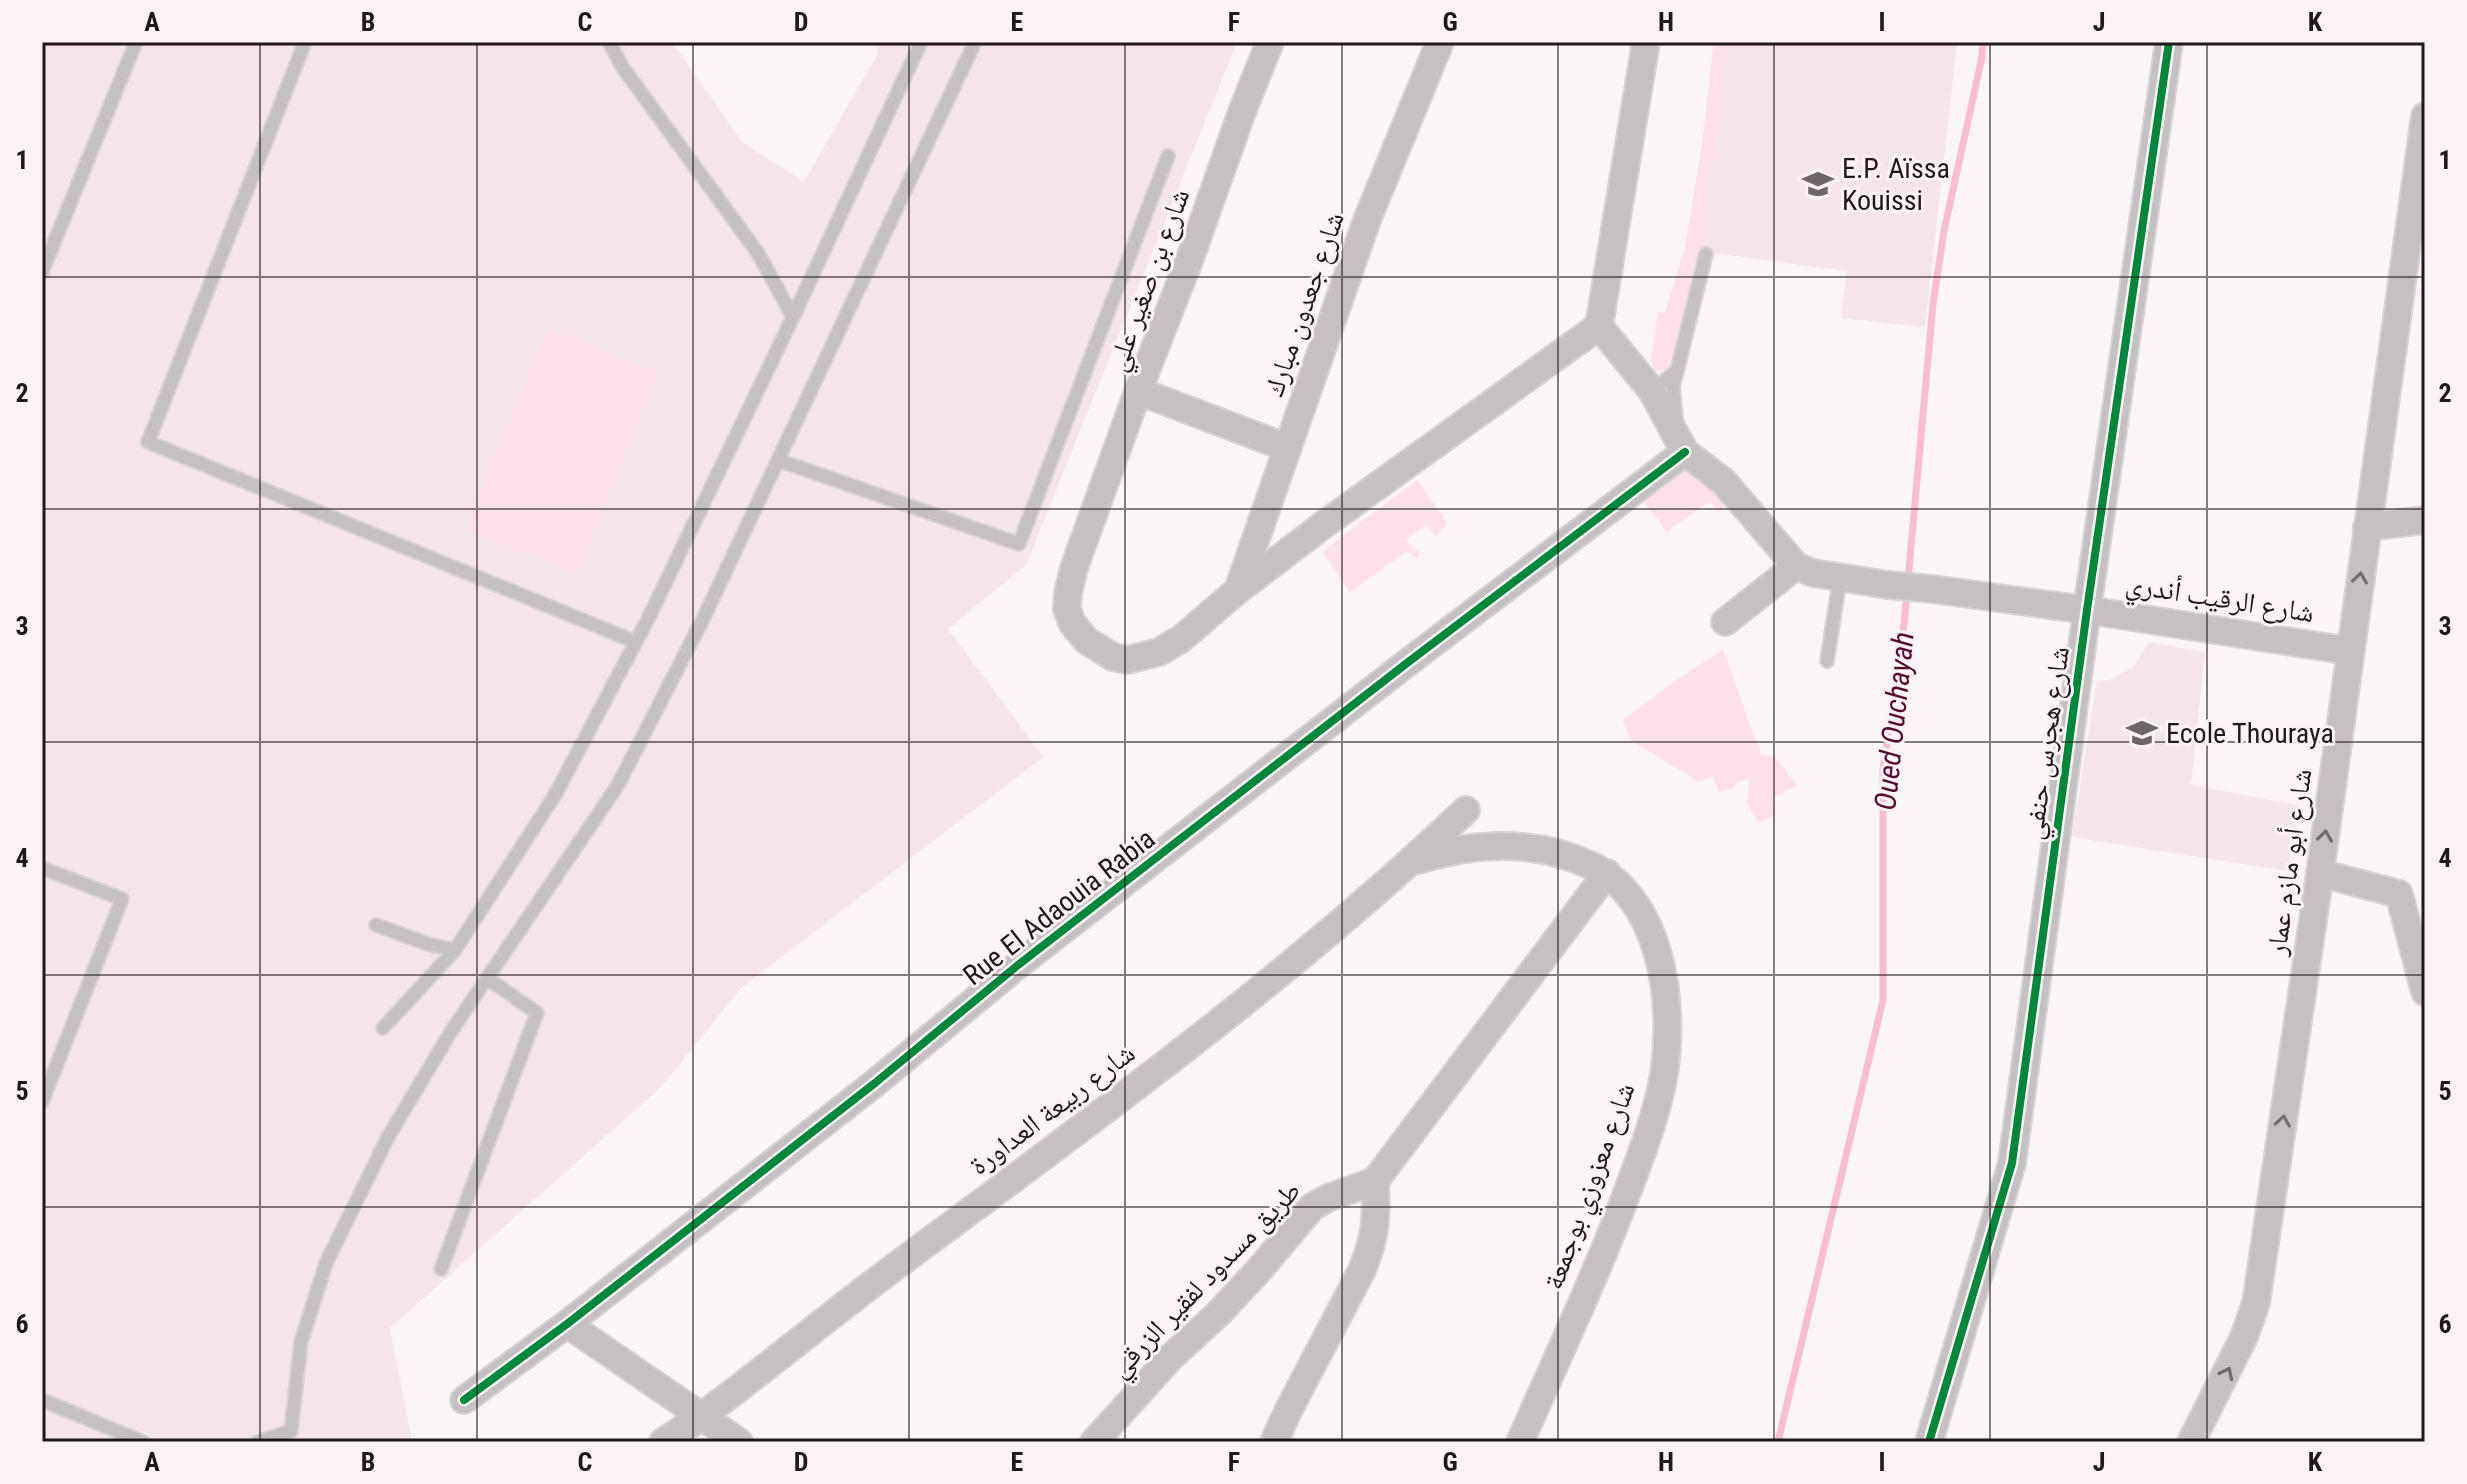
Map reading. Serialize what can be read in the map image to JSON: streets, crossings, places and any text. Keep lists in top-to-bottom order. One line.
{"streets":{"street":["شارع بن صغير علي","شارع جعدون مبارك","شارع الرقيب أندري","شارع هجرس حنفي","شارع أبو مازم عمار","Rue El Adaouia Rabia","شارع ربيعة العداورة","شارع معزوزي بوجمعة","طريق مسدود لفقير الزرقي"]},"crossings":[["شارع بن صغير علي","شارع جعدون مبارك"],["شارع الرقيب أندري","شارع هجرس حنفي"],["شارع الرقيب أندري","شارع أبو مازم عمار"],["شارع ربيعة العداورة","شارع معزوزي بوجمعة"]],"one_way":["شارع أبو مازم عمار"],"water":["Oued Ouchayah"],"places":{"school or university":["E.P. Aïssa Kouissi","Ecole Thouraya"]},"grid":{"columns":["A","B","C","D","E","F","G","H","I","J","K"],"rows":["1","2","3","4","5","6"]}}
